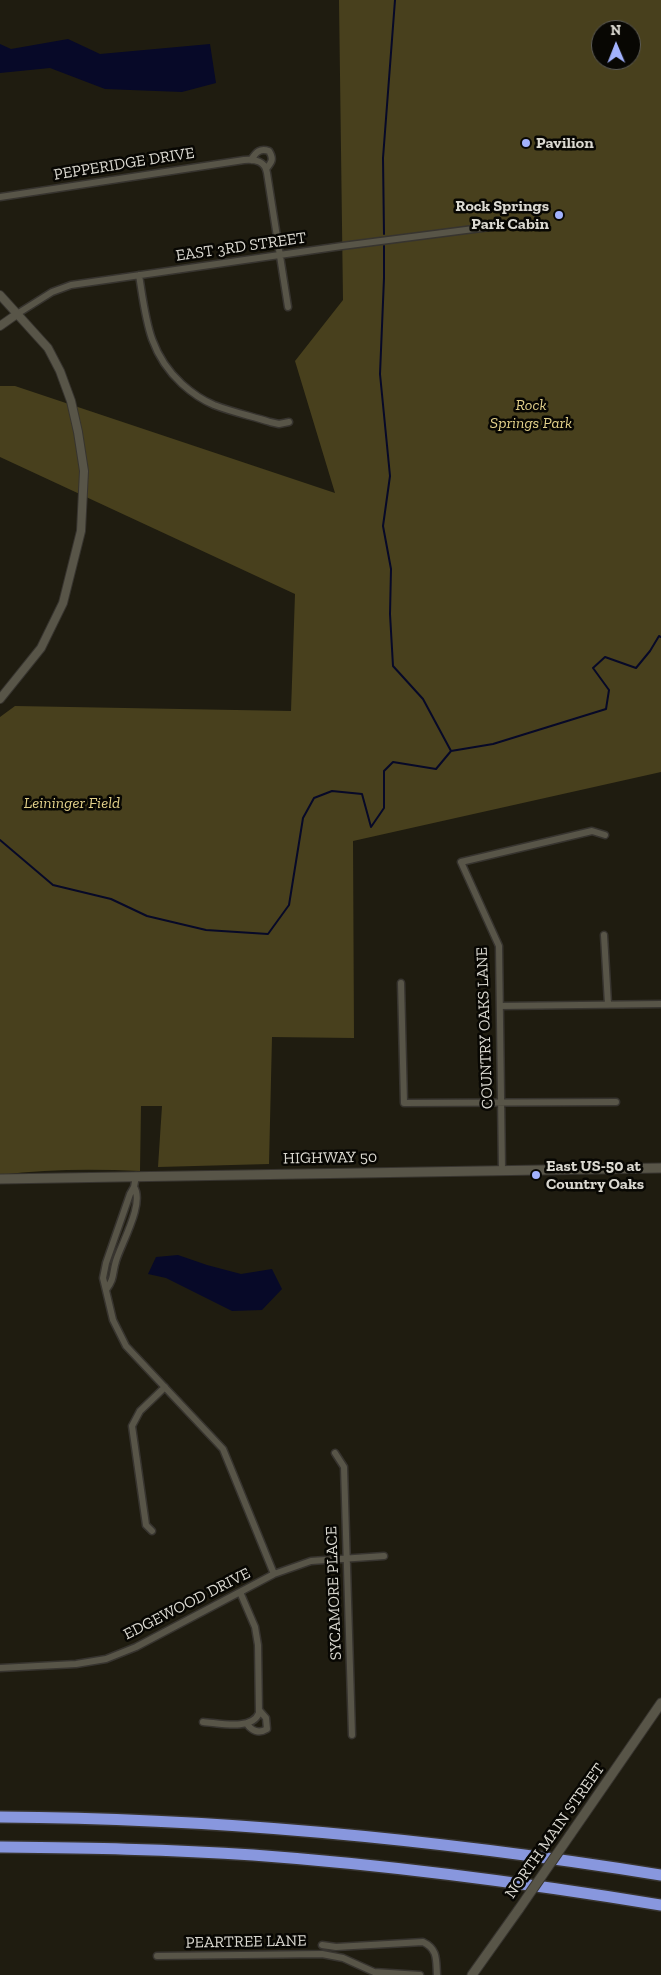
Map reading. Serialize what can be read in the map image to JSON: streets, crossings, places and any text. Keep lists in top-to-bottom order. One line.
{"streets":{"main road":["HIGHWAY 50","NORTH MAIN STREET"],"street":["PEPPERIDGE DRIVE","EAST 3RD STREET","COUNTRY OAKS LANE","SYCAMORE PLACE","EDGEWOOD DRIVE","PEARTREE LANE"]},"crossings":[["COUNTRY OAKS LANE","HIGHWAY 50"],["SYCAMORE PLACE","EDGEWOOD DRIVE"]],"parks":["Rock Springs Park","Leininger Field"],"places":["Pavilion","Rock Springs Park Cabin","East US-50 at Country Oaks"],"north":"top"}
